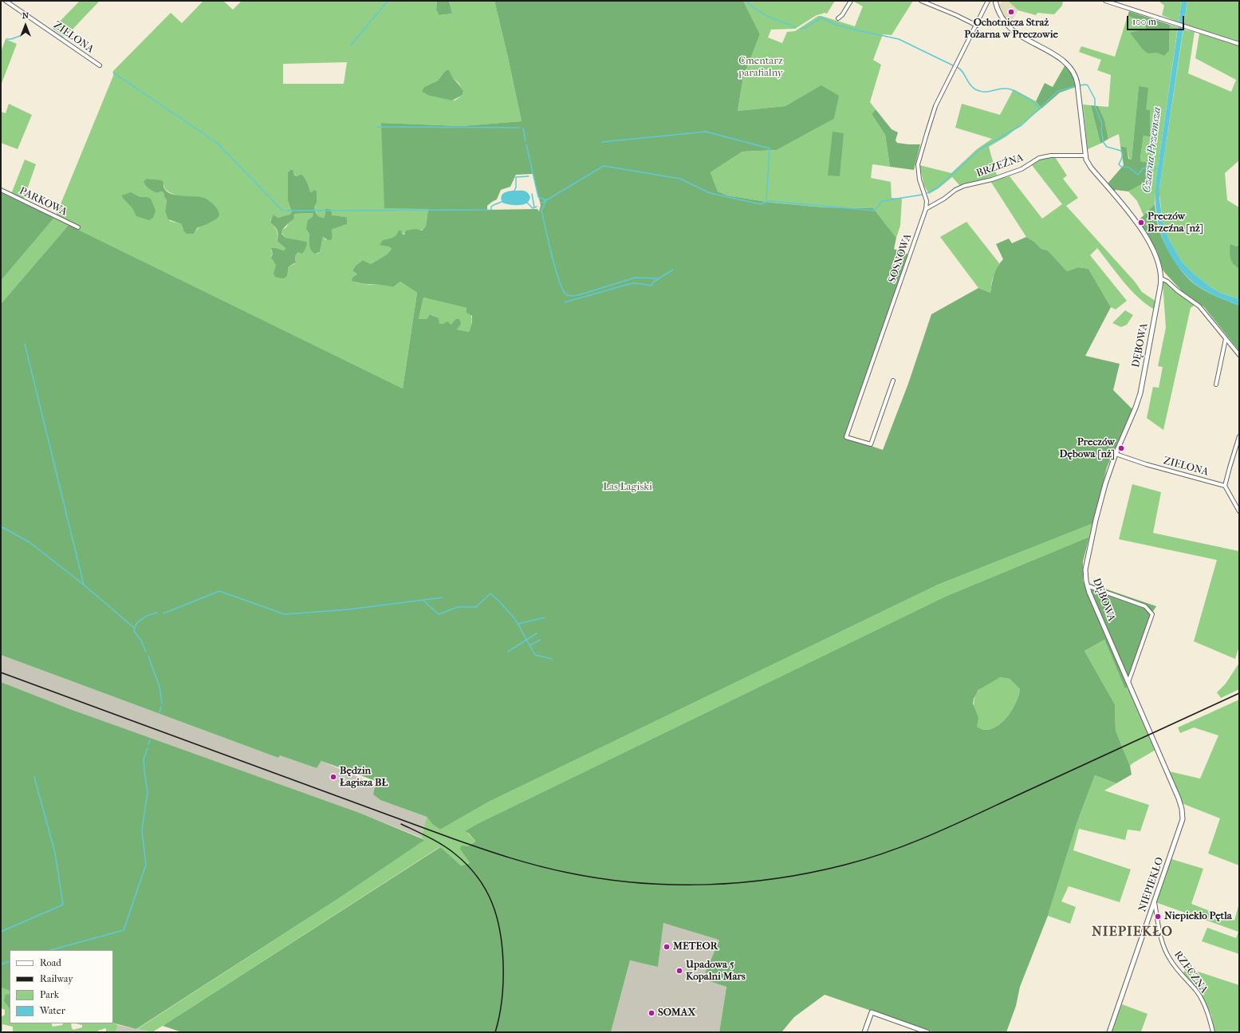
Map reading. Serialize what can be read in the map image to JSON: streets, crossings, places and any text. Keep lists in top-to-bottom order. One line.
{"streets":{"street":["ZIELONA","BRZEŹNA","PARKOWA","SOSNOWA","DĘBOWA","NIEPIEKŁO","RZECZNA"]},"crossings":[["ZIELONA","DĘBOWA"],["BRZEŹNA","SOSNOWA"],["BRZEŹNA","DĘBOWA"],["DĘBOWA","NIEPIEKŁO"],["NIEPIEKŁO","RZECZNA"]],"districts":["NIEPIEKŁO"],"water":["Czarna Przemsza"],"parks":["Cmentarz parafialny","Las Łagiski"],"places":["Ochotnicza Straż Pożarna w Preczowie","Preczów Brzeźna [nż]","Preczów Dębowa [nż]","Będzin Łagisza BŁ","Niepiekło Pętla","METEOR","Upadowa 5 Kopalni Mars","SOMAX"],"legend":["Road","Railway","Park","Water"],"scale_bar":"100 m","north":"top"}
